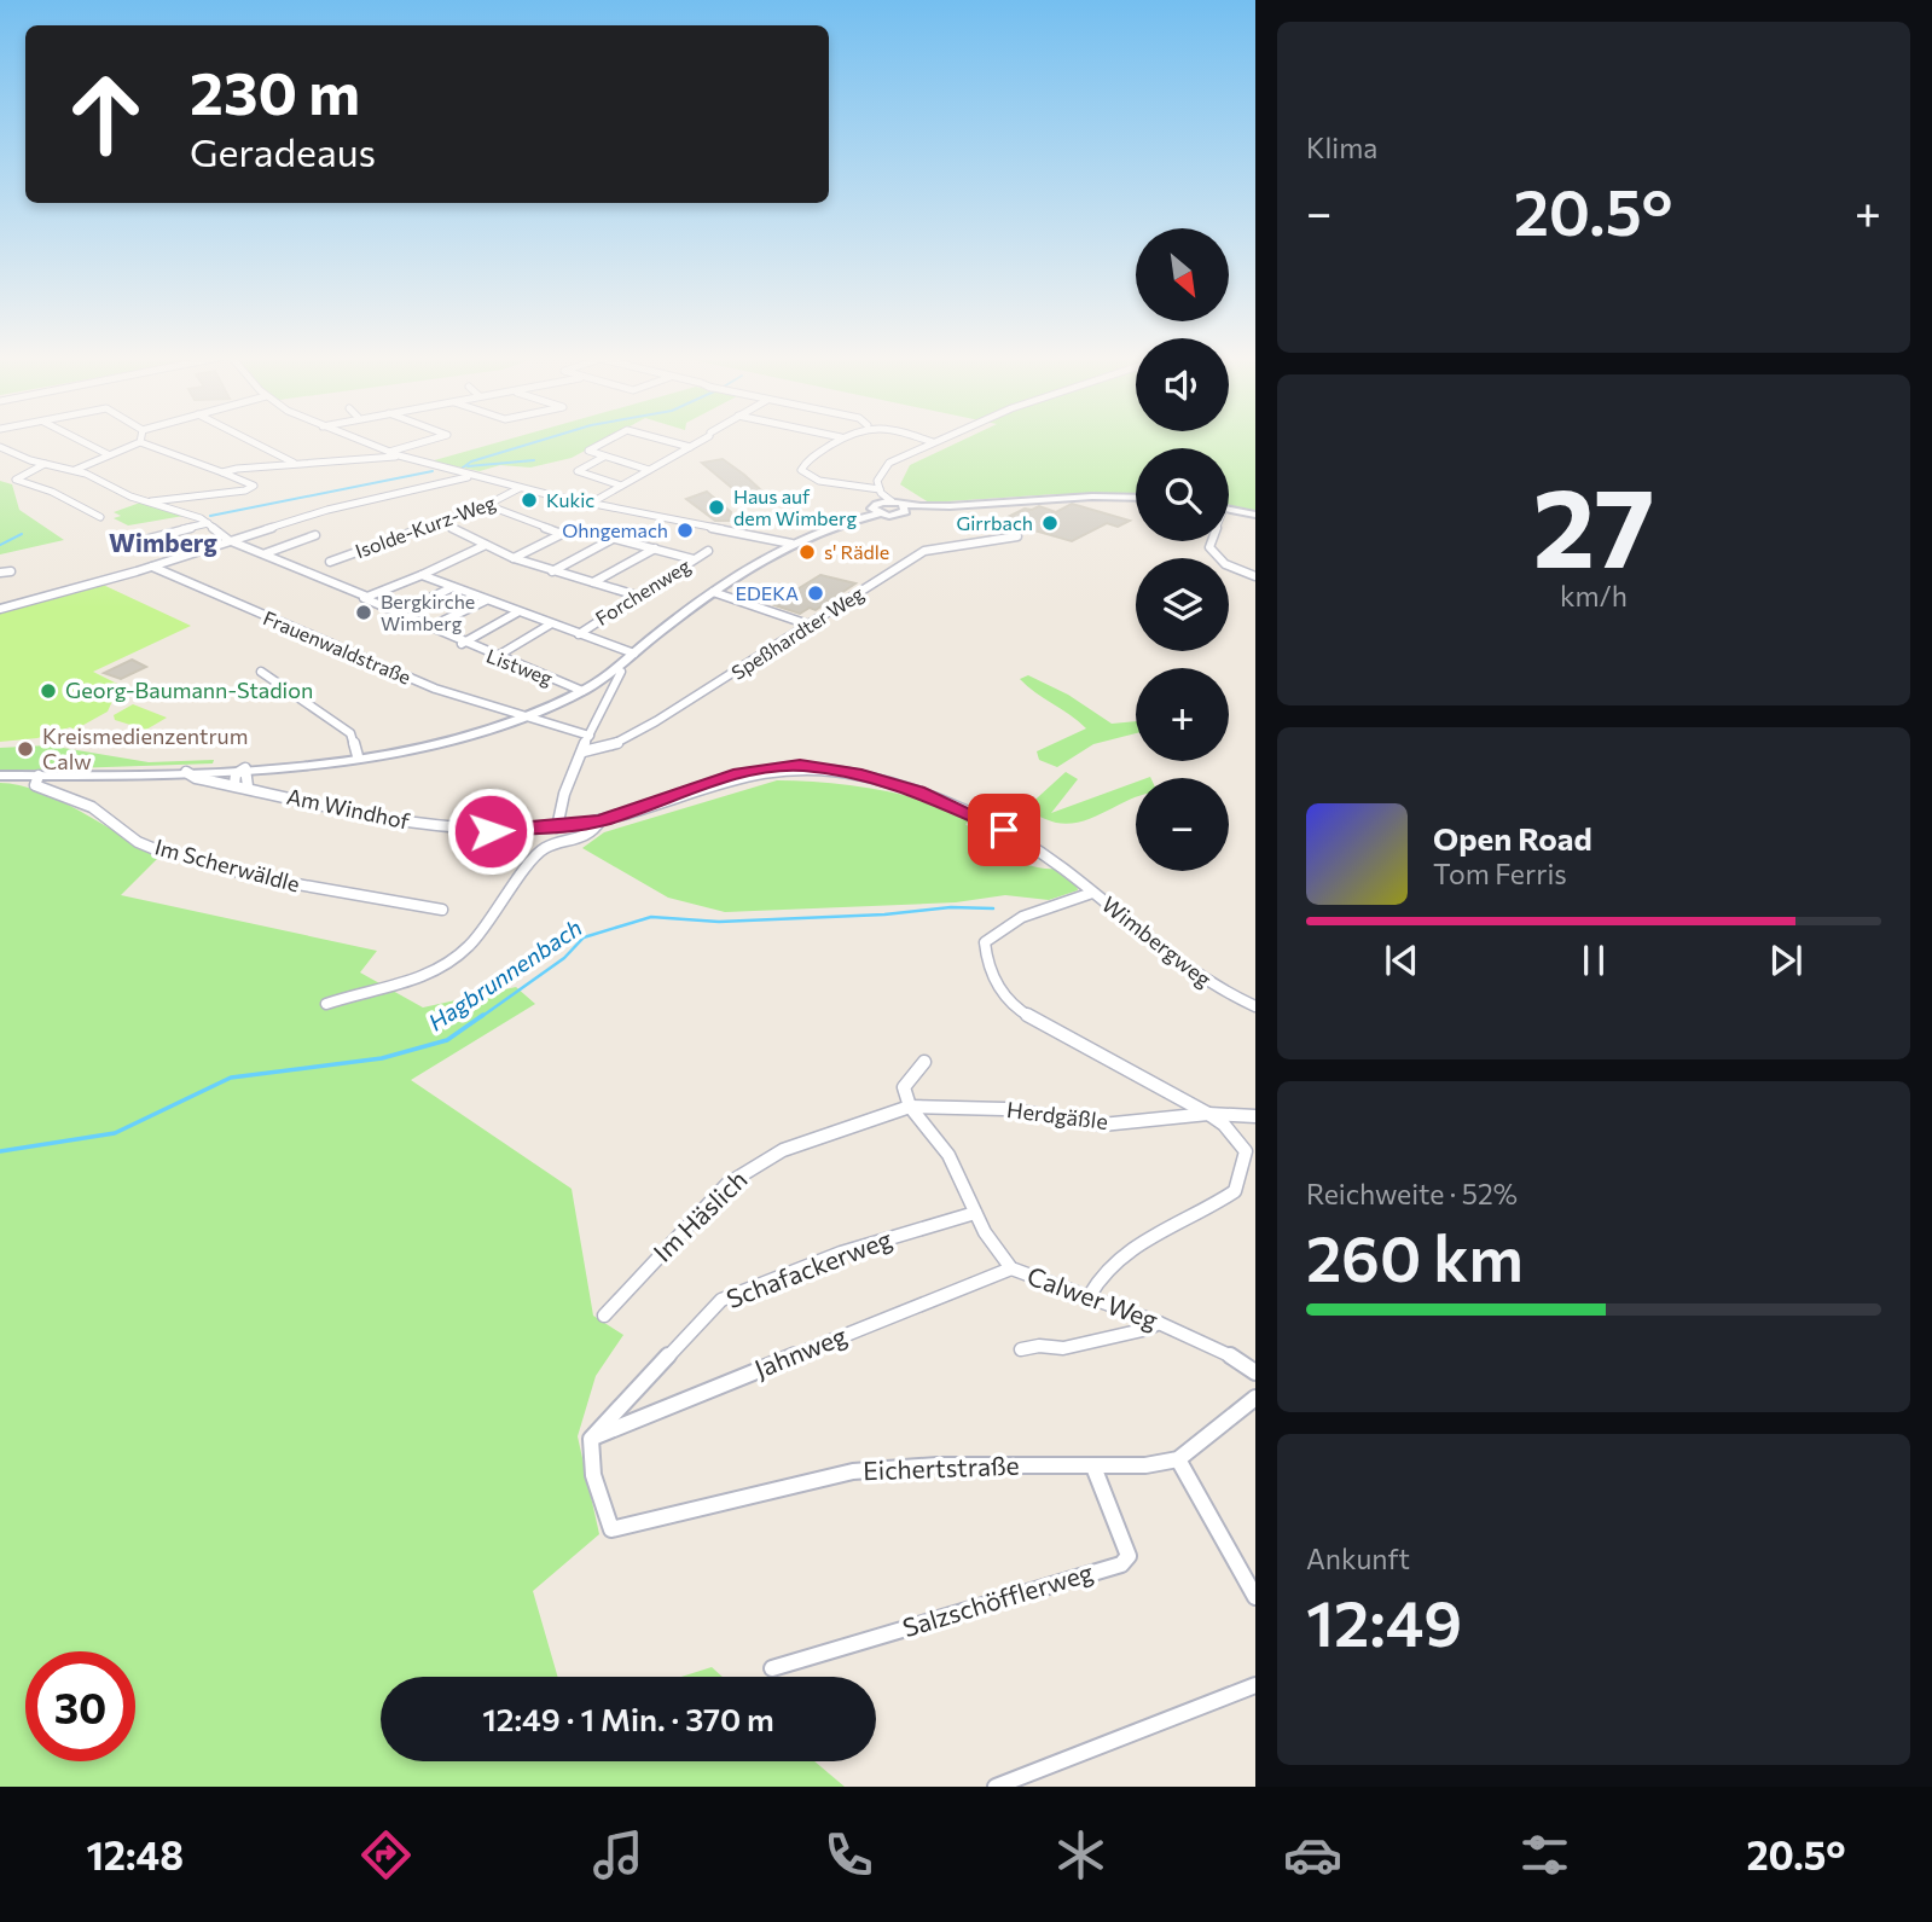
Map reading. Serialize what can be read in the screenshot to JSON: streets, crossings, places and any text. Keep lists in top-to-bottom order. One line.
{"streets":{"street":["Isolde-Kurz-Weg","Forchenweg","Speßhardter Weg","Frauenwaldstraße","Listweg","Am Windhof","Im Scherwäldle","Wimbergweg","Herdgäßle","Im Häslich","Schafackerweg","Calwer Weg","Jahnweg","Eichertstraße","Salzschöfflerweg"]},"crossings":[["Am Windhof","Wimbergweg"],["Herdgäßle","Im Häslich"],["Herdgäßle","Calwer Weg"],["Im Häslich","Calwer Weg"],["Schafackerweg","Calwer Weg"],["Schafackerweg","Jahnweg"],["Schafackerweg","Eichertstraße"],["Calwer Weg","Jahnweg"],["Jahnweg","Eichertstraße"],["Eichertstraße","Salzschöfflerweg"]],"districts":["Wimberg"],"water":["Hagbrunnenbach"],"places":["Kukic","Haus auf dem Wimberg","Girrbach","Ohngemach","s' Rädle","EDEKA","Bergkirche Wimberg","Georg-Baumann-Stadion","Kreismedienzentrum Calw"],"north":"bottom right","page":{"tile":["Klima",["27","km/h"],["Reichweite · 52%","260 km"],["Ankunft","12:49"]],"turn":["230 m","Geradeaus"],"heat":["−","20.5°","+"],"map_buttons":["+","−"],"song":["Open Road","Tom Ferris"],"limit":"30","trip":"12:49 · 1 Min. · 370 m","tabs":["12:48","20.5°"]}}
